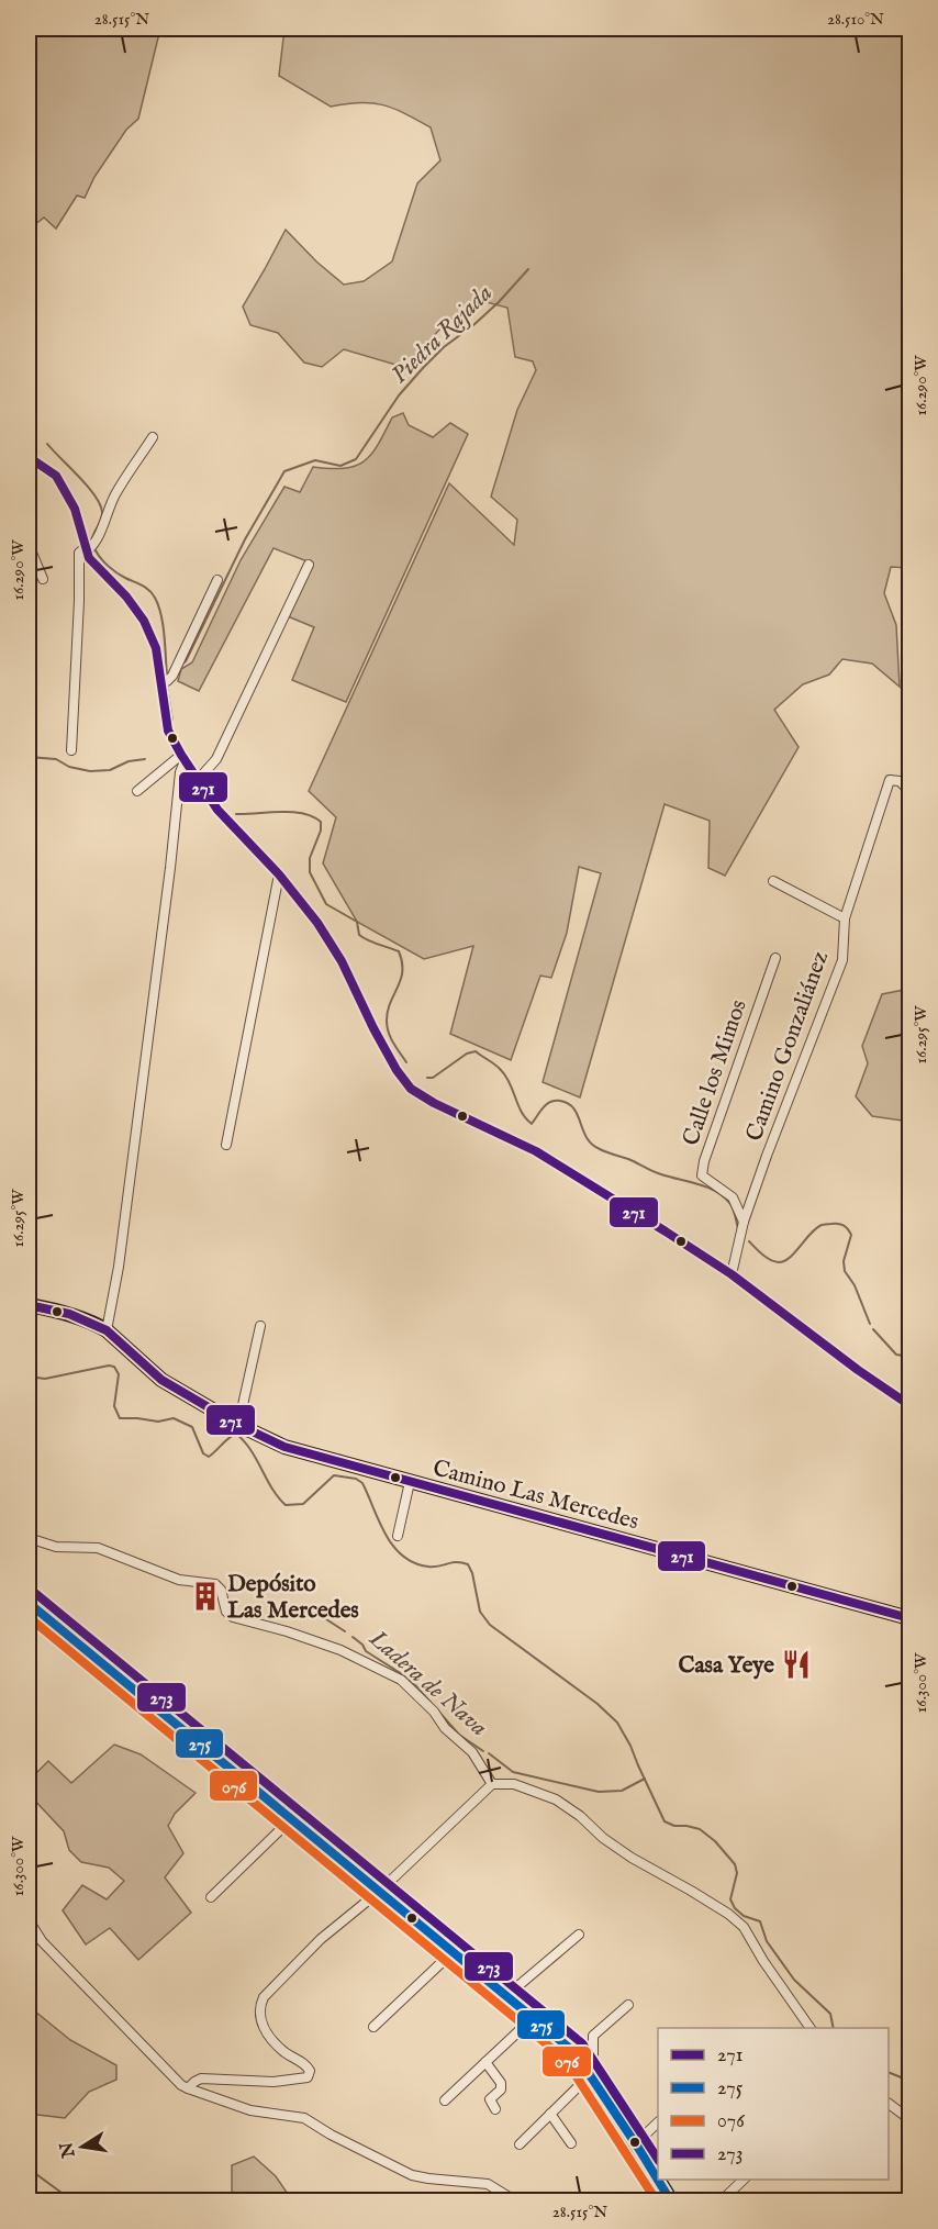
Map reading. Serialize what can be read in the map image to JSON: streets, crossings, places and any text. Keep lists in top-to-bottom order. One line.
{"streets":{"main road":["Camino Las Mercedes"],"street":["Camino Gonzaliánez","Calle los Mimos"]},"crossings":[["Camino Gonzaliánez","Calle los Mimos"]],"water":["Piedra Rajada","Ladera de Nava"],"places":{"building":["Depósito Las Mercedes"],"restaurant":["Casa Yeye"]},"lines":["transit line 271","transit line 273","transit line 275","transit line 076"],"legend":["271","275","076","273"],"north":"left","coordinates":["28.515°N","28.510°N","16.290°W","16.295°W","16.300°W"]}
